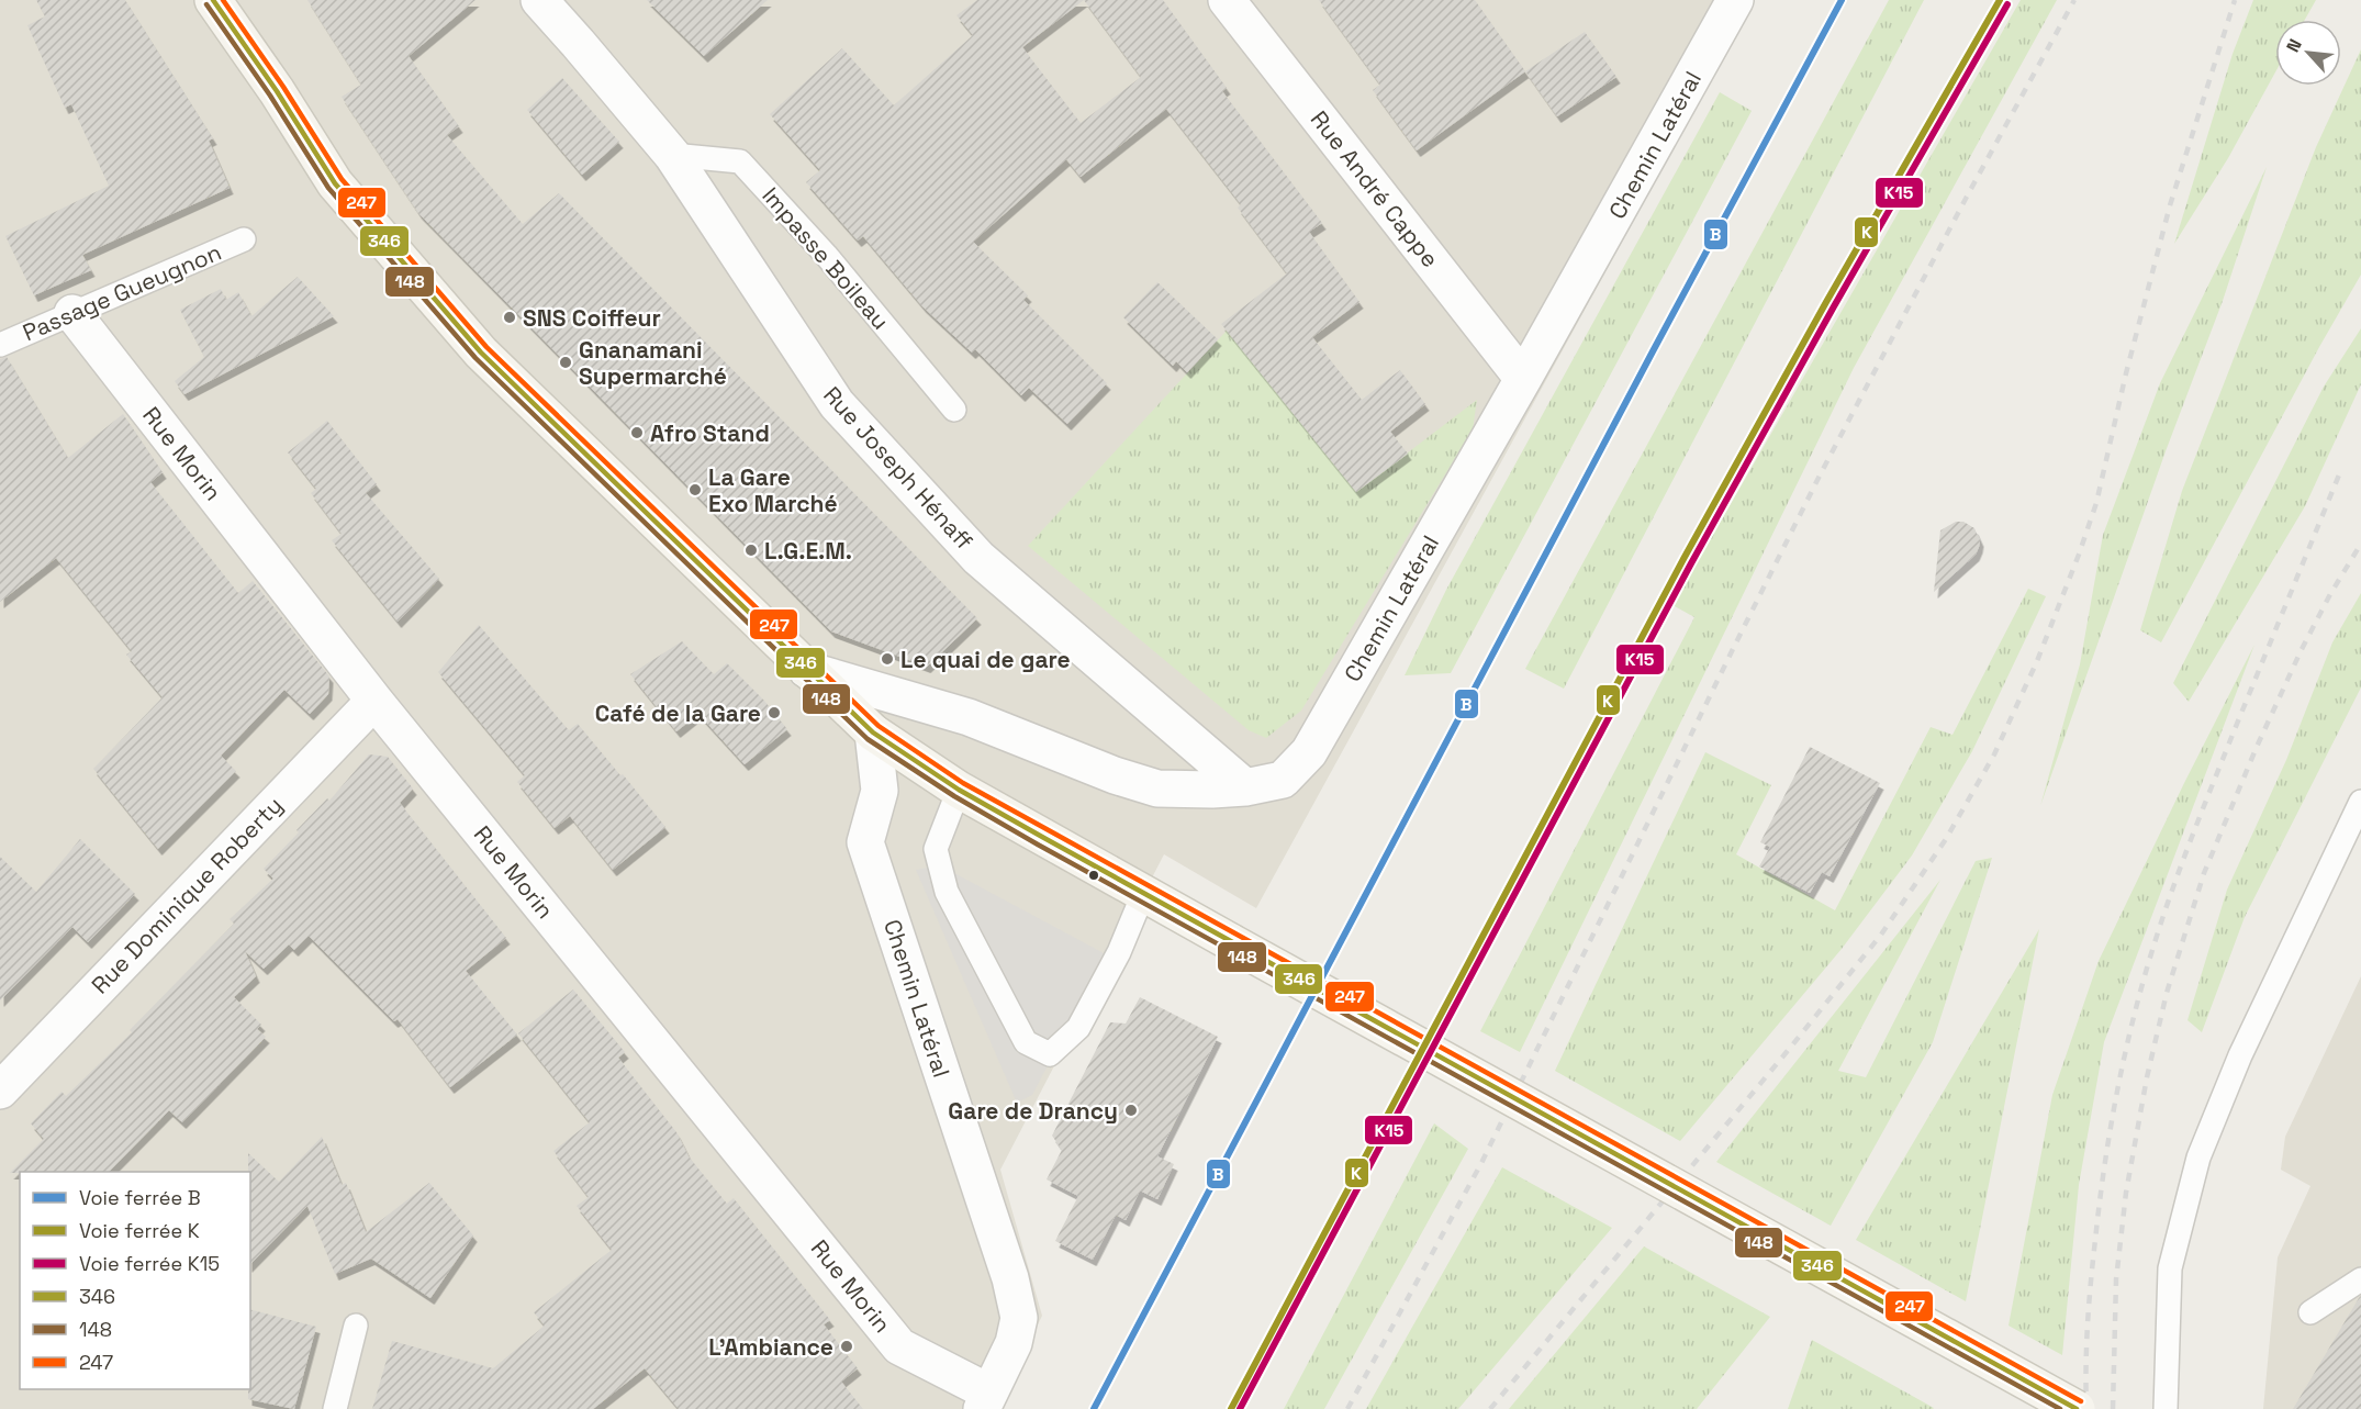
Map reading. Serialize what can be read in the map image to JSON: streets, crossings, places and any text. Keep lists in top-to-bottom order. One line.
{"streets":{"street":["Chemin Latéral","Rue André Cappe","Rue Morin","Rue Joseph Hénaff","Rue Dominique Roberty"],"lane":["Impasse Boileau","Passage Gueugnon"]},"crossings":[["Chemin Latéral","Rue André Cappe"],["Chemin Latéral","Rue Morin"],["Chemin Latéral","Rue Joseph Hénaff"],["Impasse Boileau","Rue Joseph Hénaff"],["Passage Gueugnon","Rue Morin"],["Rue Morin","Rue Dominique Roberty"]],"places":["SNS Coiffeur","Gnanamani Supermarché","Afro Stand","La Gare Exo Marché","L.G.E.M.","Le quai de gare","Café de la Gare","Gare de Drancy","L'Ambiance"],"lines":["rail line B","rail line K","transit line 346","transit line 247","rail line K15","transit line 148"],"legend":["Voie ferrée B","Voie ferrée K","Voie ferrée K15","346","148","247"],"north":"top left"}
